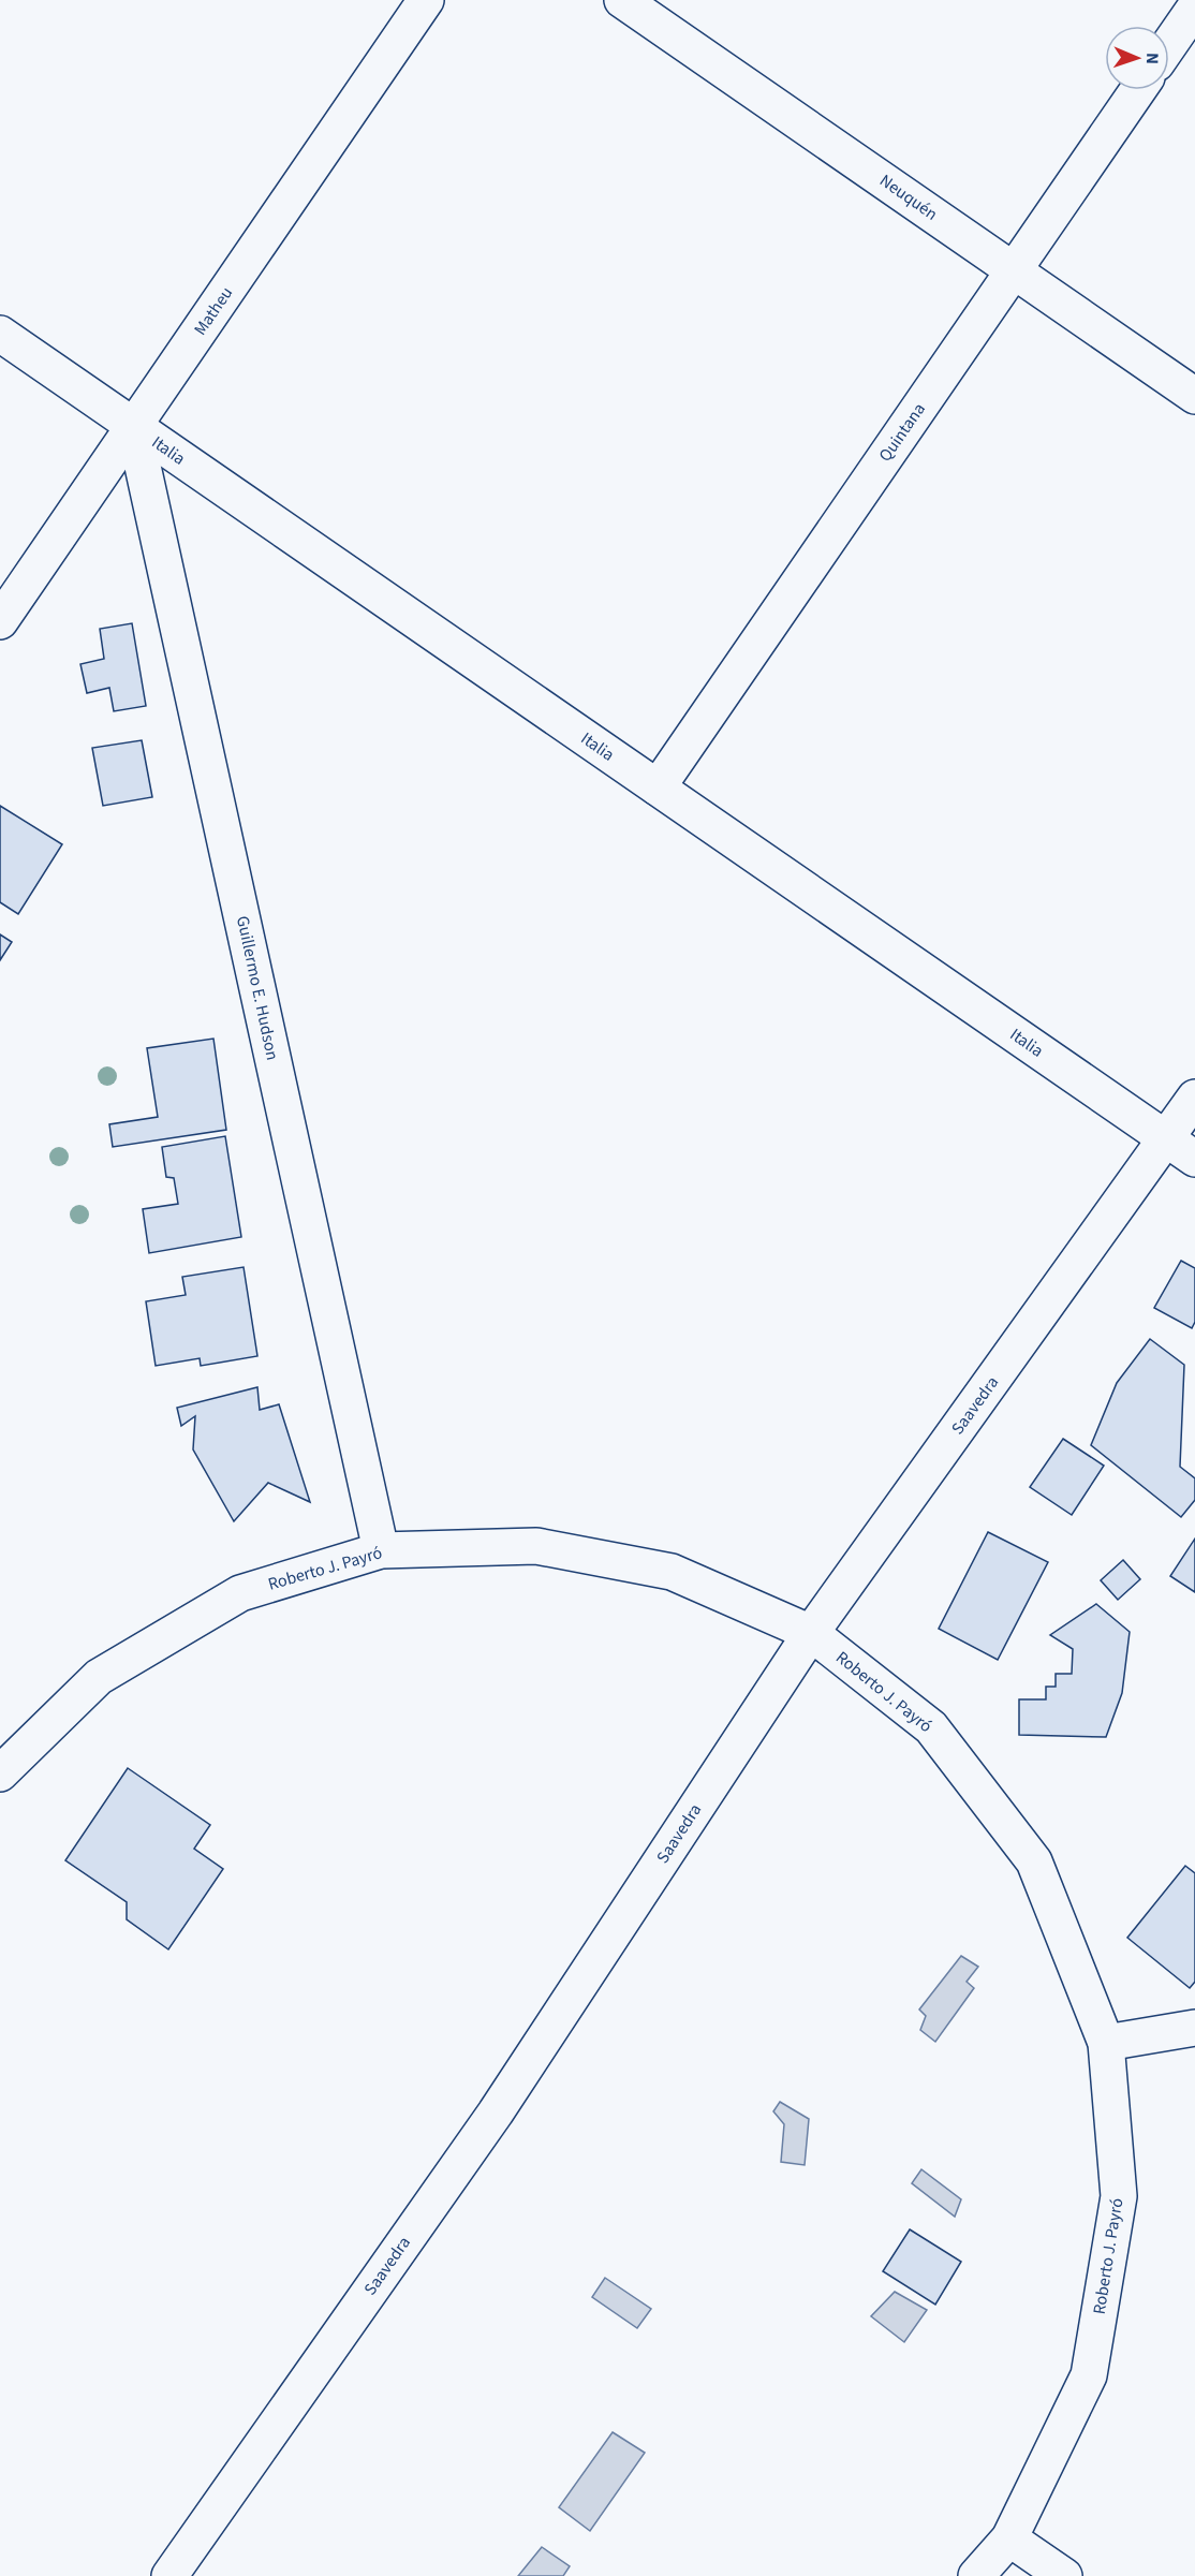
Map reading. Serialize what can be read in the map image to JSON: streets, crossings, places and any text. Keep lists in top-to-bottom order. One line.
{"streets":{"street":["Neuquén","Matheu","Quintana","Italia","Guillermo E. Hudson","Saavedra","Roberto J. Payró"]},"crossings":[["Neuquén","Quintana"],["Matheu","Italia"],["Matheu","Guillermo E. Hudson"],["Quintana","Italia"],["Italia","Guillermo E. Hudson"],["Italia","Saavedra"],["Guillermo E. Hudson","Roberto J. Payró"],["Saavedra","Roberto J. Payró"]],"north":"right"}
